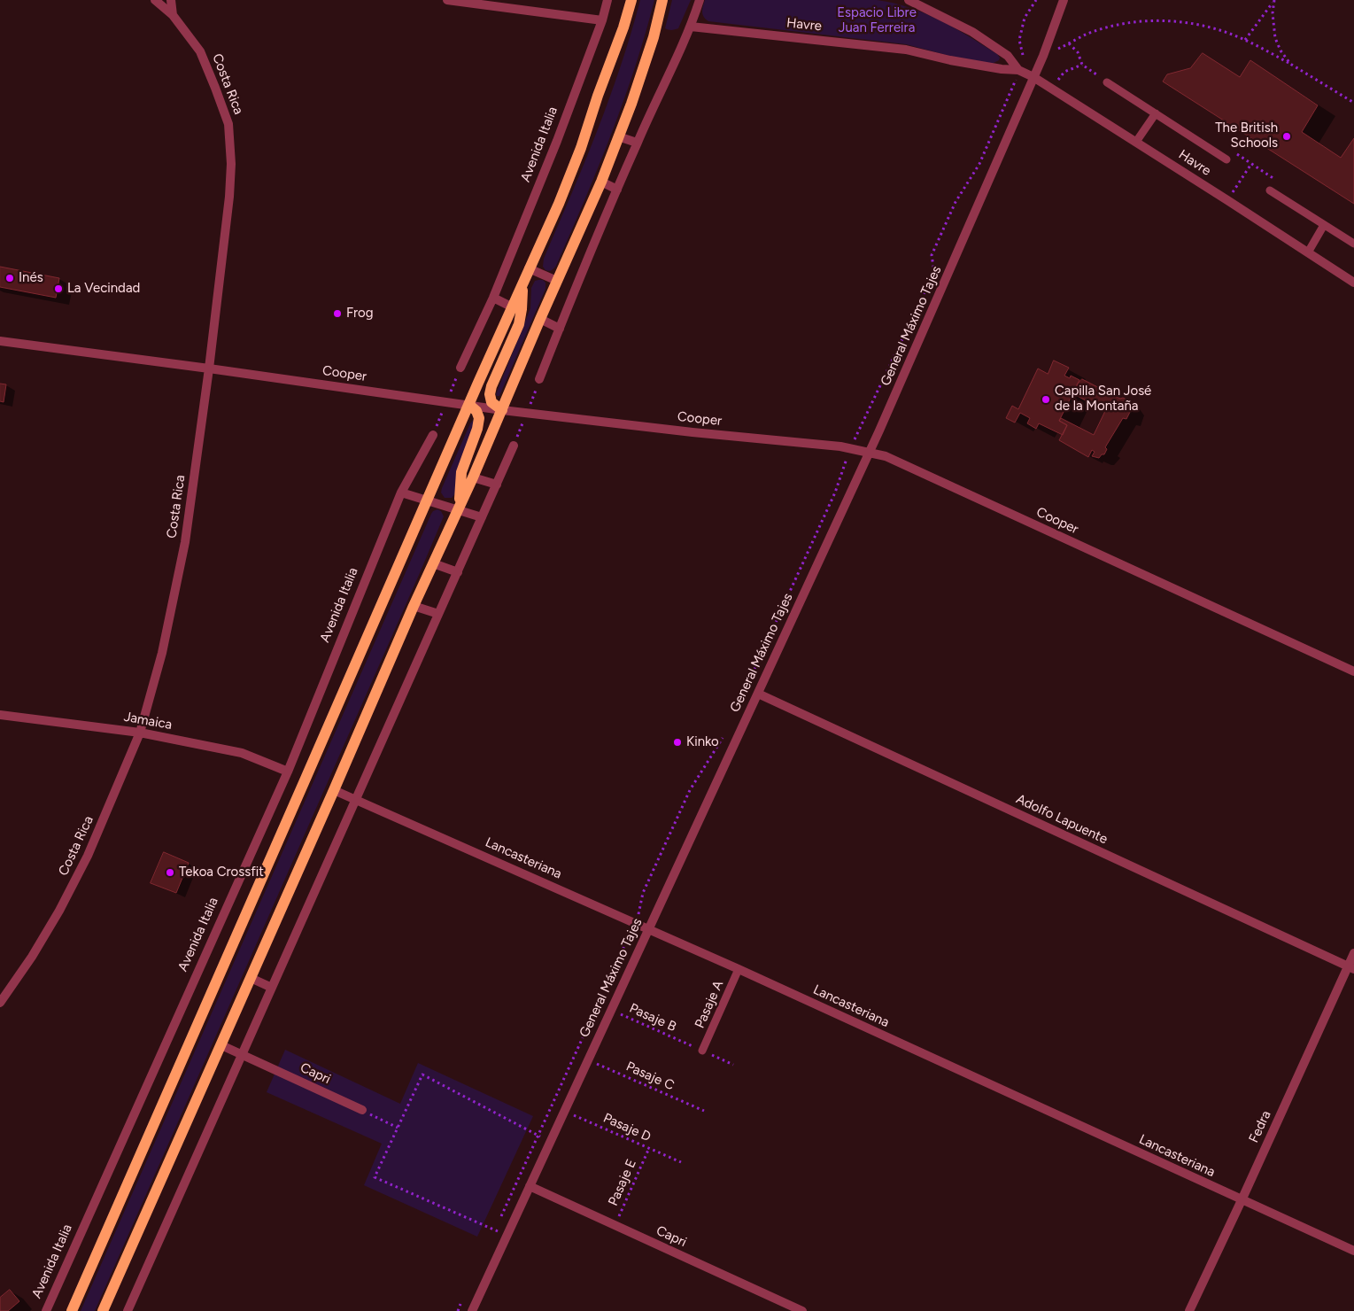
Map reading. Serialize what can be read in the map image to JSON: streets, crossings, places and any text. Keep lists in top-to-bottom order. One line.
{"streets":{"street":["Havre","Costa Rica","Avenida Italia","General Máximo Tajes","Cooper","Jamaica","Adolfo Lapuente","Lancasteriana","Capri","Fedra"],"lane":["Pasaje A"],"path":["Pasaje B","Pasaje C","Pasaje D","Pasaje E"]},"crossings":[["Havre","General Máximo Tajes"],["Costa Rica","Cooper"],["Costa Rica","Jamaica"],["Avenida Italia","Jamaica"],["General Máximo Tajes","Cooper"],["General Máximo Tajes","Adolfo Lapuente"],["General Máximo Tajes","Lancasteriana"],["General Máximo Tajes","Pasaje B"],["General Máximo Tajes","Capri"],["General Máximo Tajes","Pasaje C"],["General Máximo Tajes","Pasaje D"],["Adolfo Lapuente","Fedra"],["Lancasteriana","Pasaje A"],["Lancasteriana","Fedra"],["Pasaje A","Pasaje B"],["Capri","Pasaje E"],["Pasaje D","Pasaje E"]],"parks":["Espacio Libre Juan Ferreira"],"places":["The British Schools","Inés","La Vecindad","Frog","Capilla San José de la Montaña","Kinko","Tekoa Crossfit"]}
